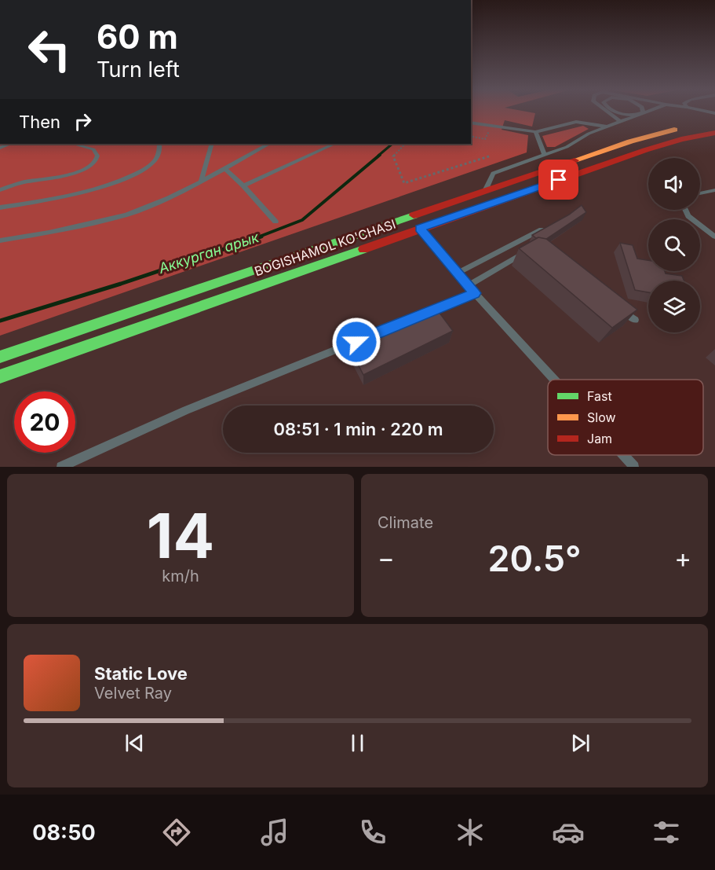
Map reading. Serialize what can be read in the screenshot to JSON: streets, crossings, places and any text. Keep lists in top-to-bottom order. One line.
{"streets":{"main road":["BOGISHAMOL KO'CHASI"]},"water":["Аккурган арык"],"legend":["Fast","Slow","Jam"],"page":{"turn":["60 m","Turn left"],"then":"Then","limit":"20","trip":"08:51 · 1 min · 220 m","tile":[["14","km/h"],"Climate"],"heat":["−","20.5°","+"],"song":["Static Love","Velvet Ray"],"tabs":"08:50"}}
